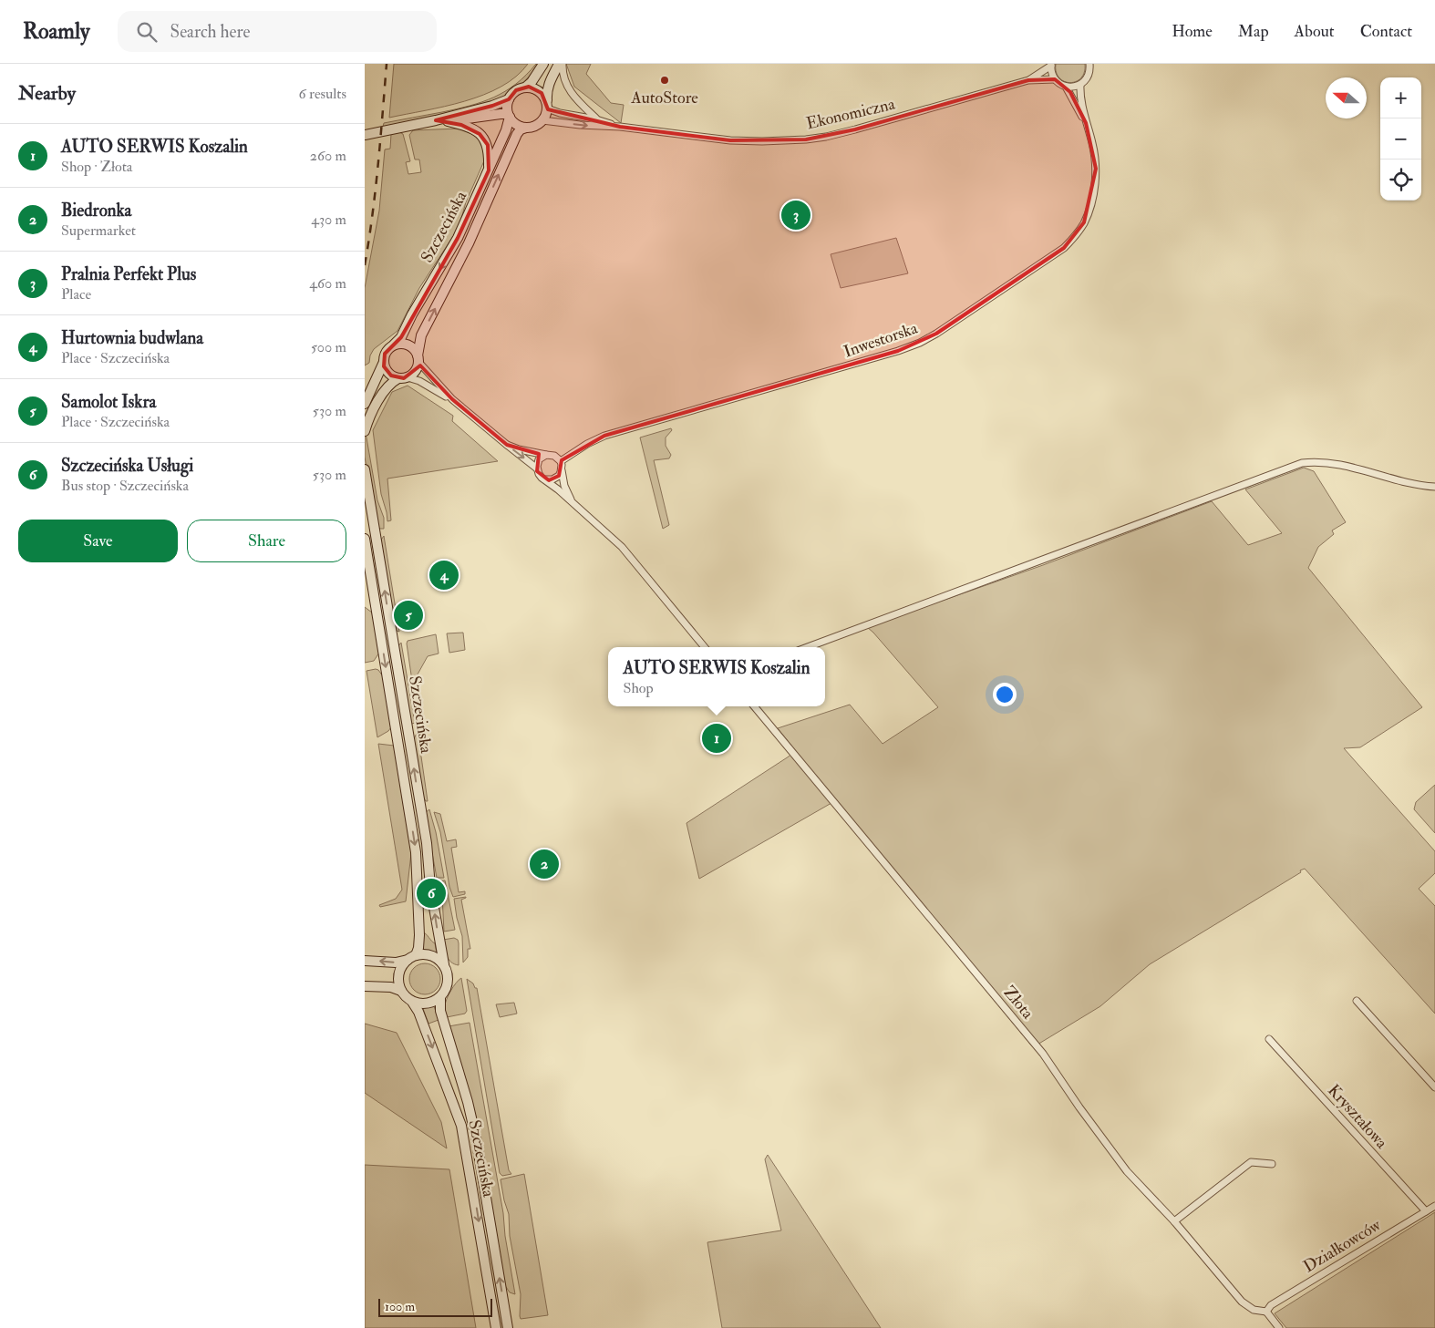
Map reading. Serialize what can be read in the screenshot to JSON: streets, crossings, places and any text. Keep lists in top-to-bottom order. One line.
{"streets":{"main road":["Szczecińska"],"street":["Ekonomiczna","Inwestorska","Złota","Kryształowa","Działkowców"]},"crossings":[["Ekonomiczna","Szczecińska"],["Złota","Działkowców"],["Kryształowa","Działkowców"]],"places":["AutoStore"],"scale_bar":"100 m","north":"left","page":{"header":"Roamly","search":"Search here","nav":["Home","Map","About","Contact"],"heading":["Nearby","6 results"],"map_buttons":["+","−"],"list":[{"mark":"1","name":"AUTO SERWIS Koszalin","note":"Shop · Złota","value":"260 m"},{"mark":"2","name":"Biedronka","note":"Supermarket","value":"430 m"},{"mark":"3","name":"Pralnia Perfekt Plus","note":"Place","value":"460 m"},{"mark":"4","name":"Hurtownia budwlana","note":"Place · Szczecińska","value":"500 m"},{"mark":"5","name":"Samolot Iskra","note":"Place · Szczecińska","value":"530 m"},{"mark":"6","name":"Szczecińska Usługi","note":"Bus stop · Szczecińska","value":"530 m"}],"pins":["3","4","5","1","2","6"],"buttons":["Save","Share"],"popup":["AUTO SERWIS Koszalin","Shop"],"scale":"100 m"}}
